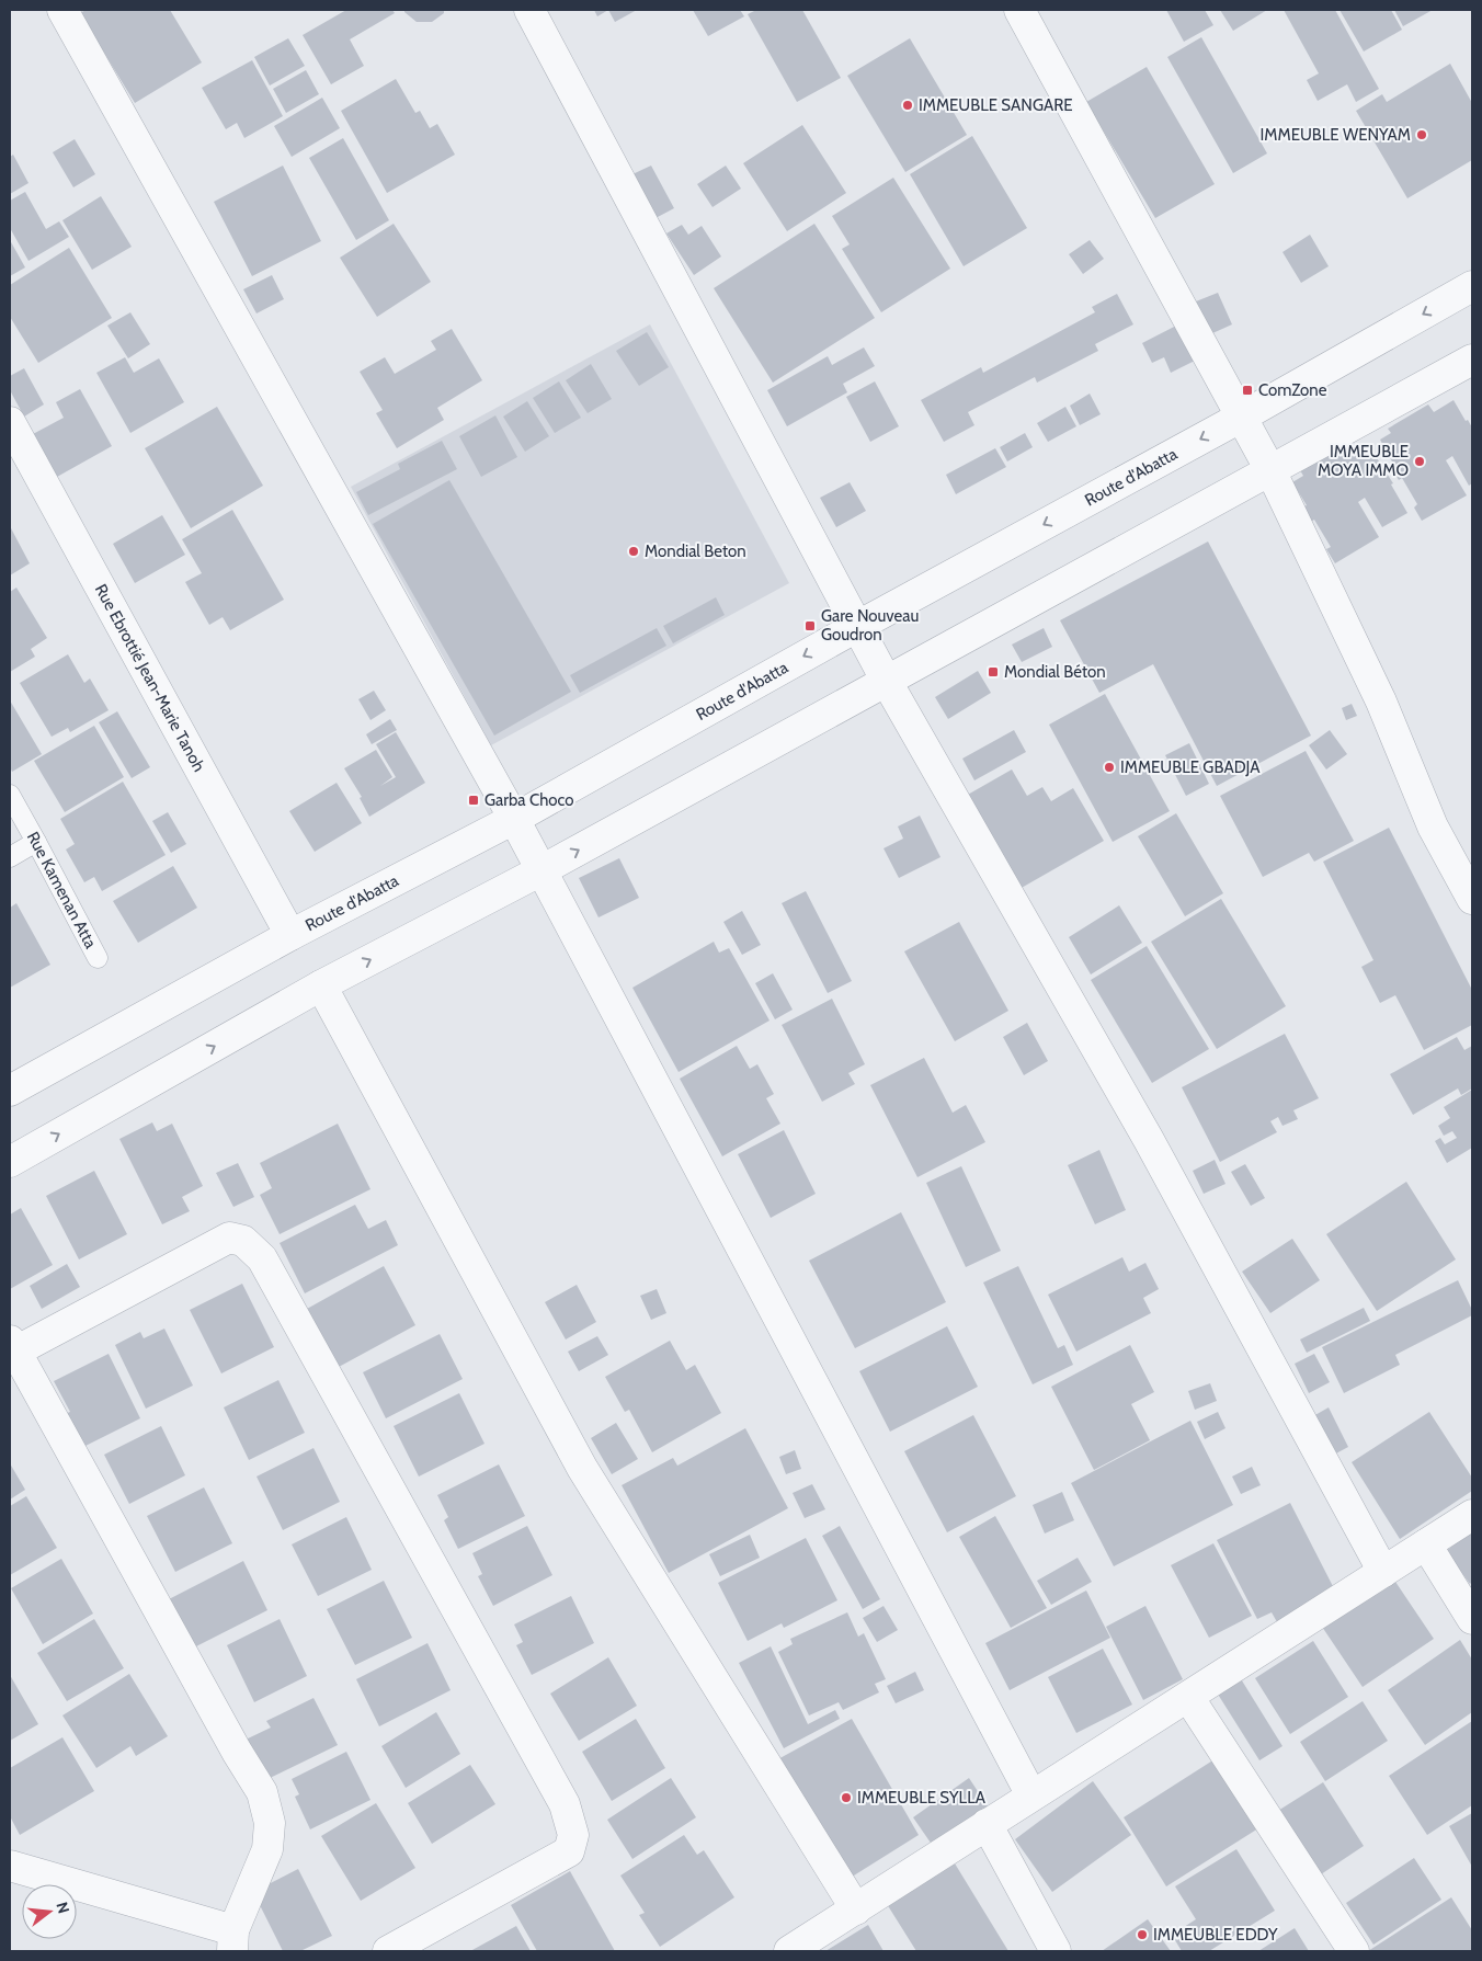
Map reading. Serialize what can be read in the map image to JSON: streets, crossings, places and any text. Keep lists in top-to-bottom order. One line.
{"streets":{"street":["Route d'Abatta","Rue Ebrottié Jean-Marie Tanoh"],"lane":["Rue Kamenan Atta"]},"crossings":[["Route d'Abatta","Rue Ebrottié Jean-Marie Tanoh"]],"places":{"other":["IMMEUBLE SANGARE","IMMEUBLE WENYAM","IMMEUBLE MOYA IMMO","Mondial Beton","IMMEUBLE GBADJA","IMMEUBLE SYLLA","IMMEUBLE EDDY"],"transit":["ComZone","Gare Nouveau Goudron","Mondial Béton","Garba Choco"]},"north":"right"}
